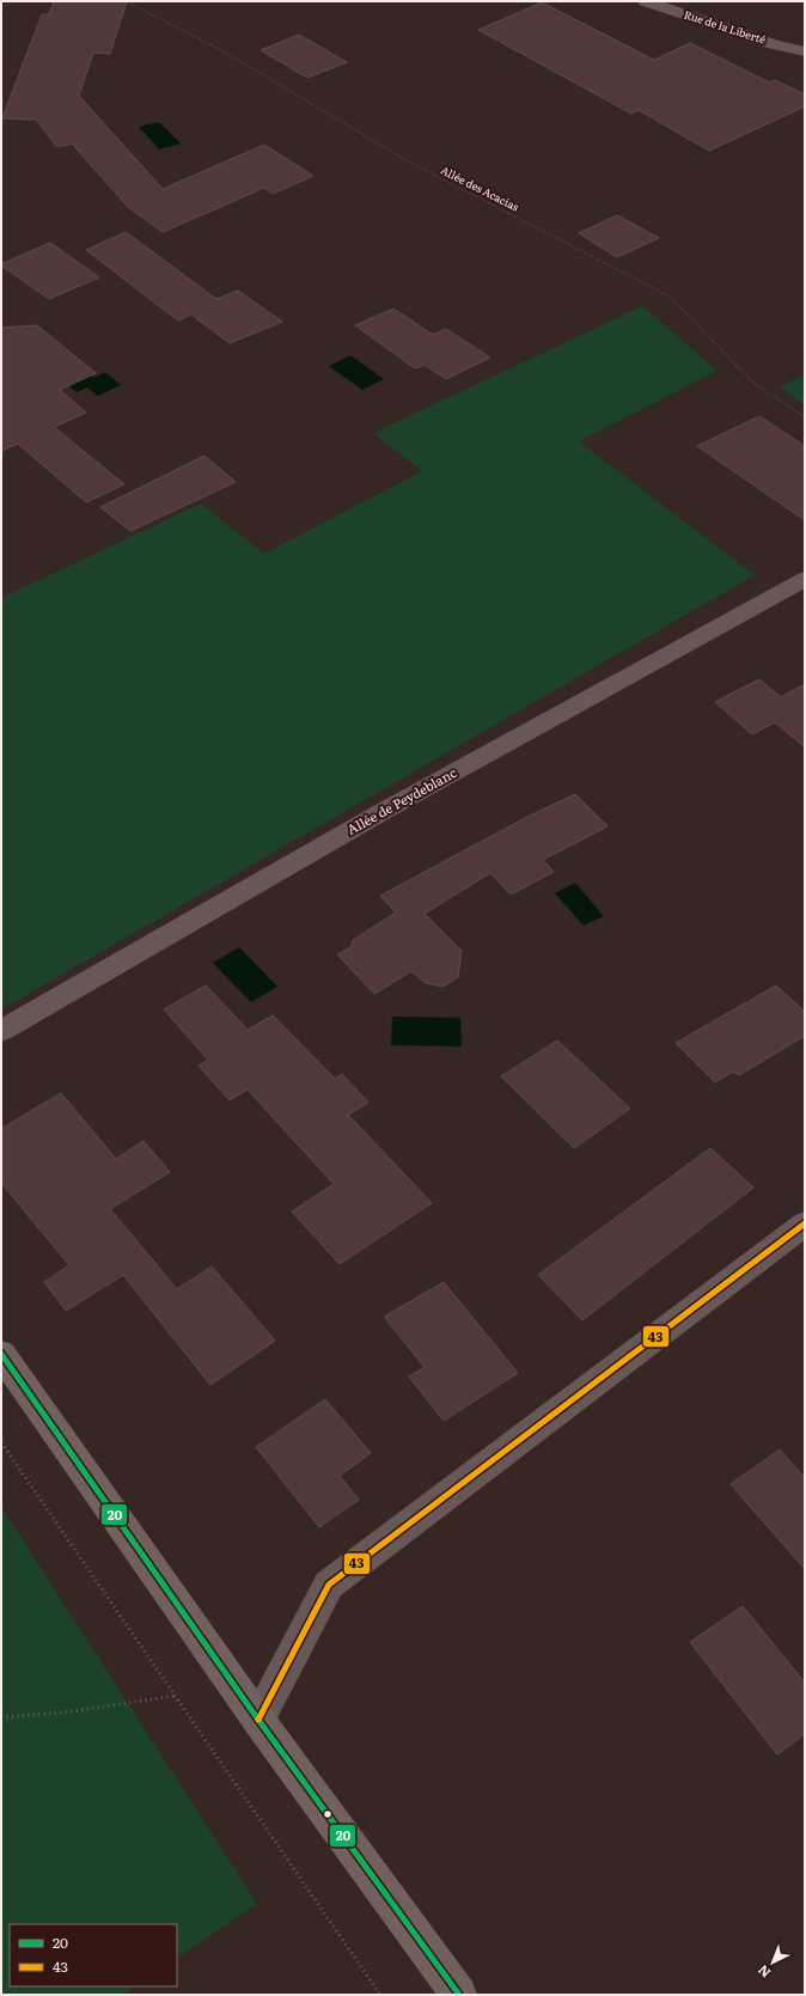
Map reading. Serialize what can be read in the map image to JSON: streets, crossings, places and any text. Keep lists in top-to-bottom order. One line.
{"streets":{"street":["Rue de la Liberté","Allée de Peydeblanc"],"path":["Allée des Acacias"]},"lines":["transit line 43","transit line 20"],"legend":["20","43"],"north":"bottom left"}
